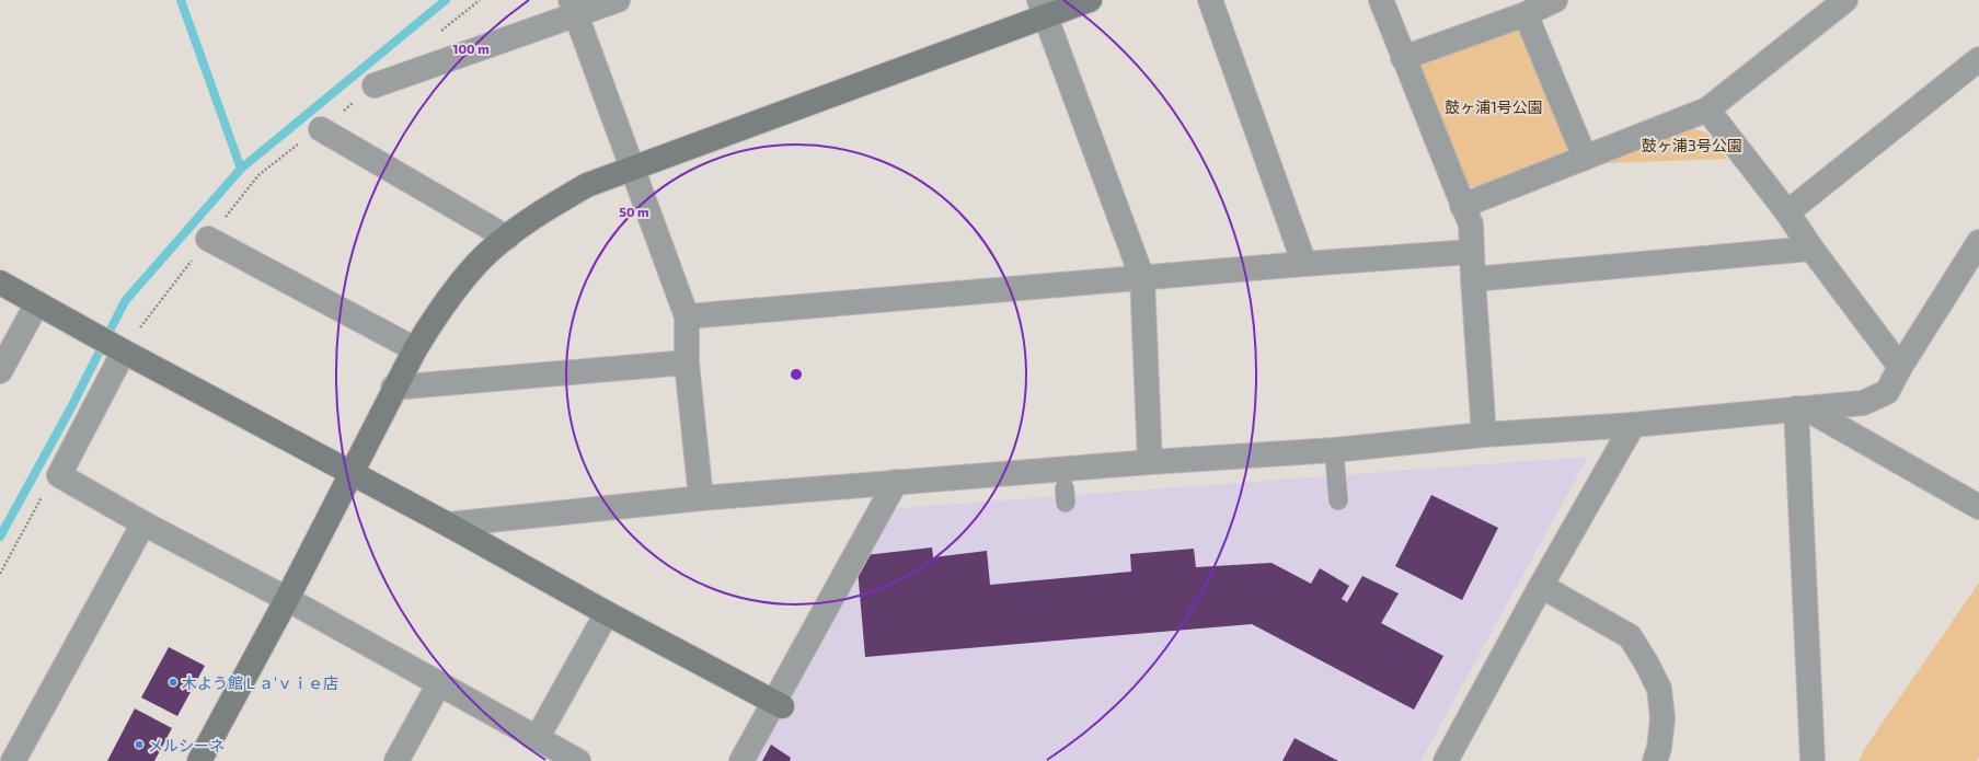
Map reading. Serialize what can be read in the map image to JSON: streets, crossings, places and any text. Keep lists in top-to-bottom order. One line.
{"parks":["鼓ヶ浦1号公園","鼓ヶ浦3号公園"],"places":["木よう館Ｌａ’ｖｉｅ店","メルシーネ"],"rings":["100 m","50 m"]}
